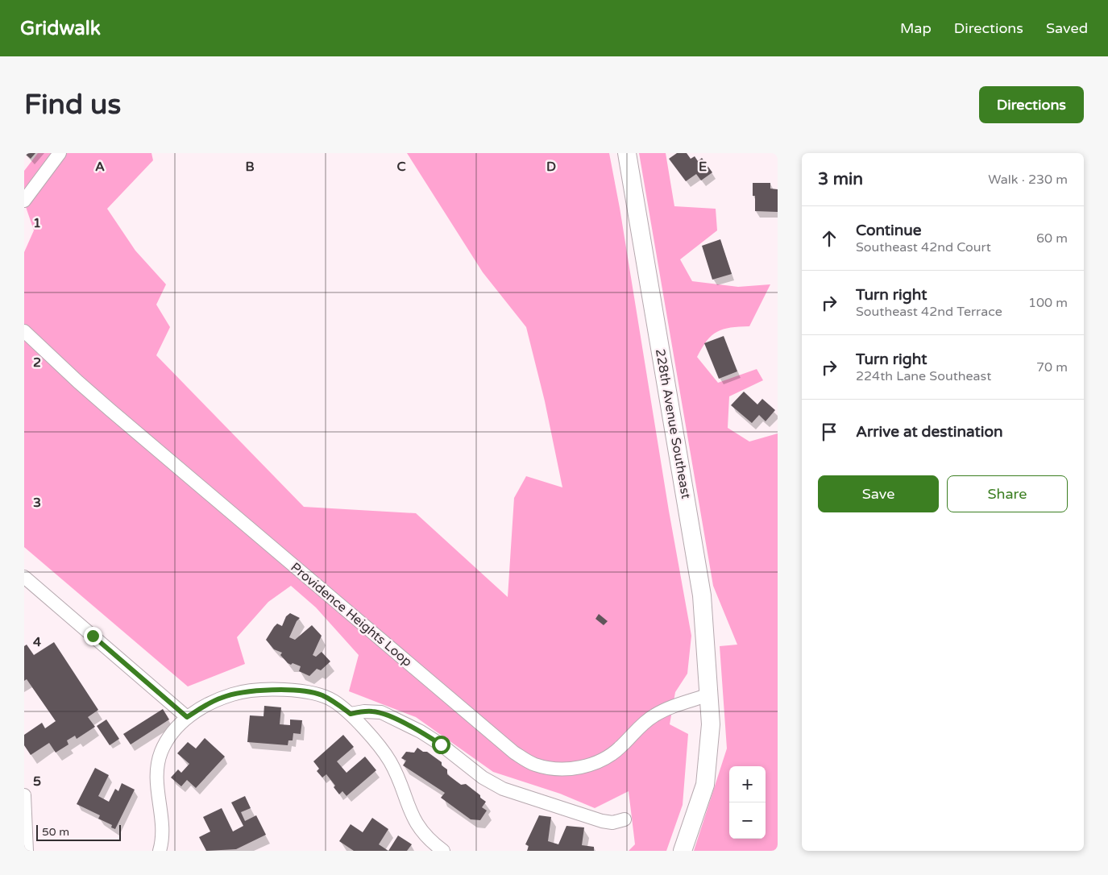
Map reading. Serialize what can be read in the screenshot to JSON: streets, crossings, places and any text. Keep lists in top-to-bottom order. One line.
{"streets":{"main road":["228th Avenue Southeast"],"street":["Providence Heights Loop"]},"crossings":[["228th Avenue Southeast","Providence Heights Loop"]],"scale_bar":"50 m","page":{"header":"Gridwalk","nav":["Map","Directions","Saved"],"buttons":["Directions",["Save","Share"]],"title":"Find us","heading":["3 min","Walk · 230 m"],"list":[["Continue","Southeast 42nd Court","60 m"],["Turn right","Southeast 42nd Terrace","100 m"],["Turn right","224th Lane Southeast","70 m"],"Arrive at destination"],"map_buttons":["+","−"],"scale":"50 m"},"grid":{"columns":["A","B","C","D","E"],"rows":["1","2","3","4","5"]}}
